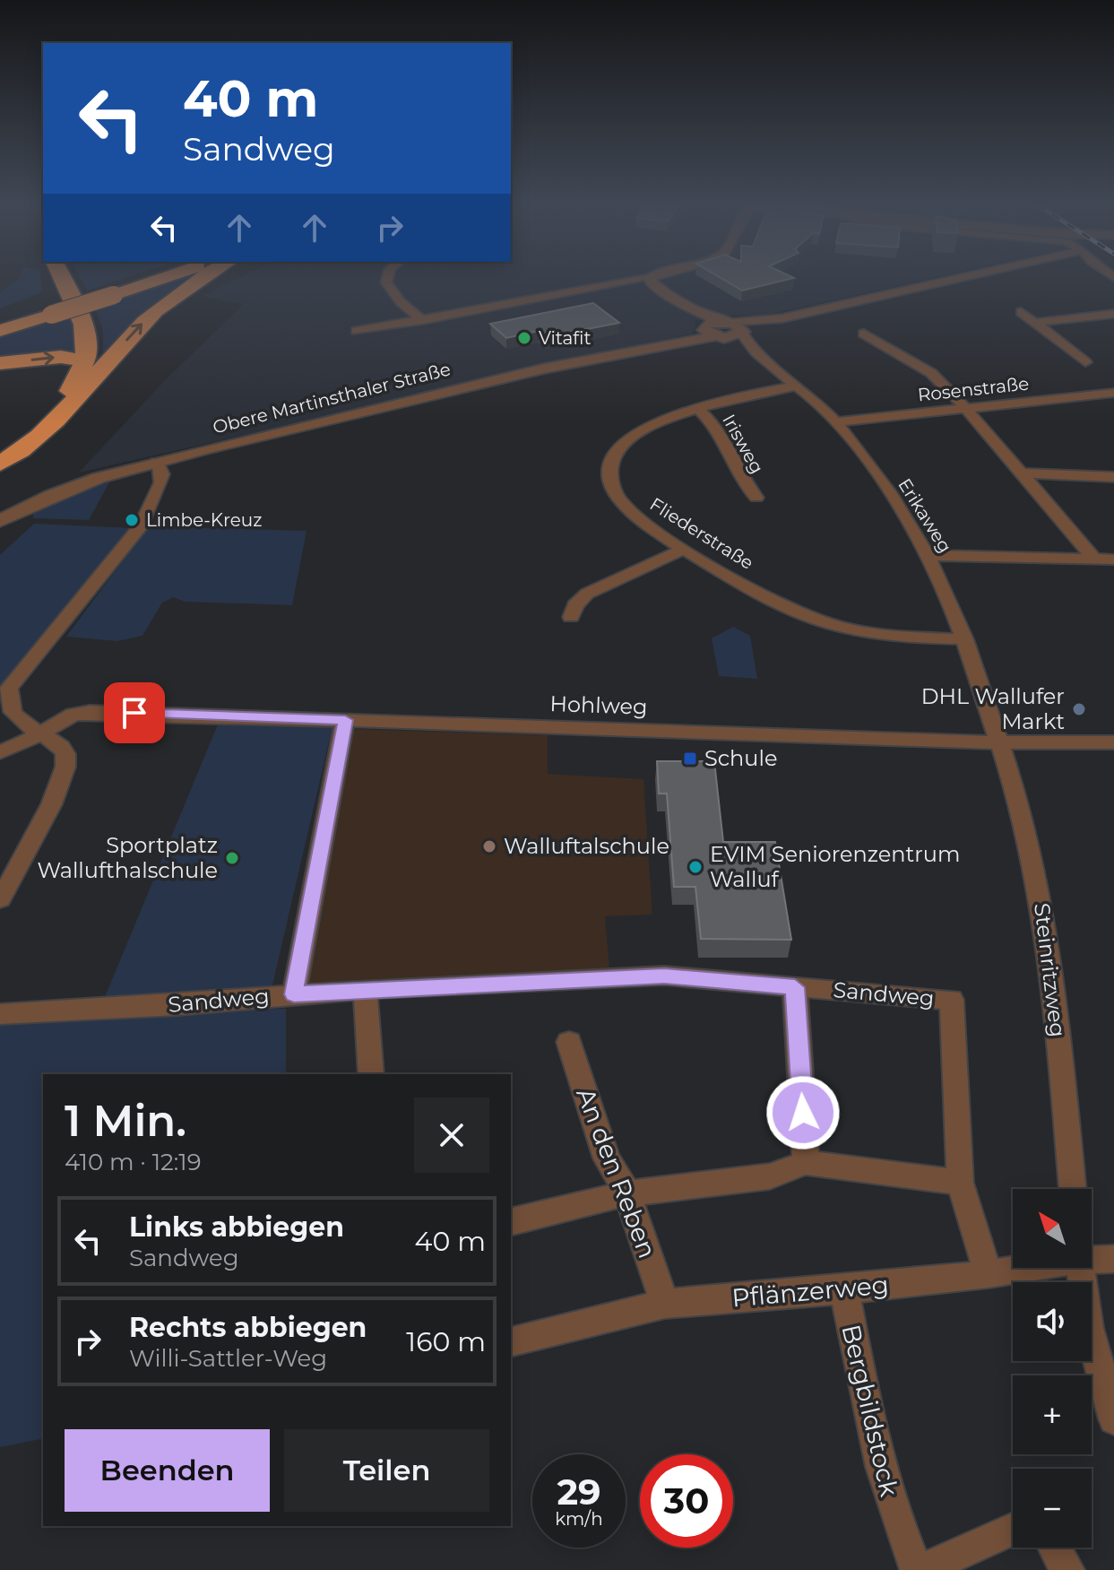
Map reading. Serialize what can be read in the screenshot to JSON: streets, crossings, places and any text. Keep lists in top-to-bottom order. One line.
{"streets":{"street":["Rosenstraße","Obere Martinsthaler Straße","Irisweg","Erikaweg","Fliederstraße","Hohlweg","Steinritzweg","Sandweg","An den Reben","Pflänzerweg","Bergbildstock"]},"crossings":[["Rosenstraße","Erikaweg"],["Obere Martinsthaler Straße","Erikaweg"],["Irisweg","Fliederstraße"],["Erikaweg","Fliederstraße"],["Erikaweg","Hohlweg"],["Erikaweg","Steinritzweg"],["Hohlweg","Steinritzweg"],["An den Reben","Pflänzerweg"],["Pflänzerweg","Bergbildstock"]],"places":{"other":["Vitafit","Limbe-Kreuz","DHL Wallufer Markt","Walluftalschule","Sportplatz Wallufthalschule","EVIM Seniorenzentrum Walluf"],"transit":["Schule"]},"north":"top left","page":{"turn":["40 m","Sandweg"],"heading":["1 Min.","410 m · 12:19"],"map_buttons":["+","−"],"list":[{"name":"Links abbiegen","note":"Sandweg","value":"40 m"},{"name":"Rechts abbiegen","note":"Willi-Sattler-Weg","value":"160 m"}],"buttons":["Beenden","Teilen"],"speed":"29 km/h","limit":"30"}}
